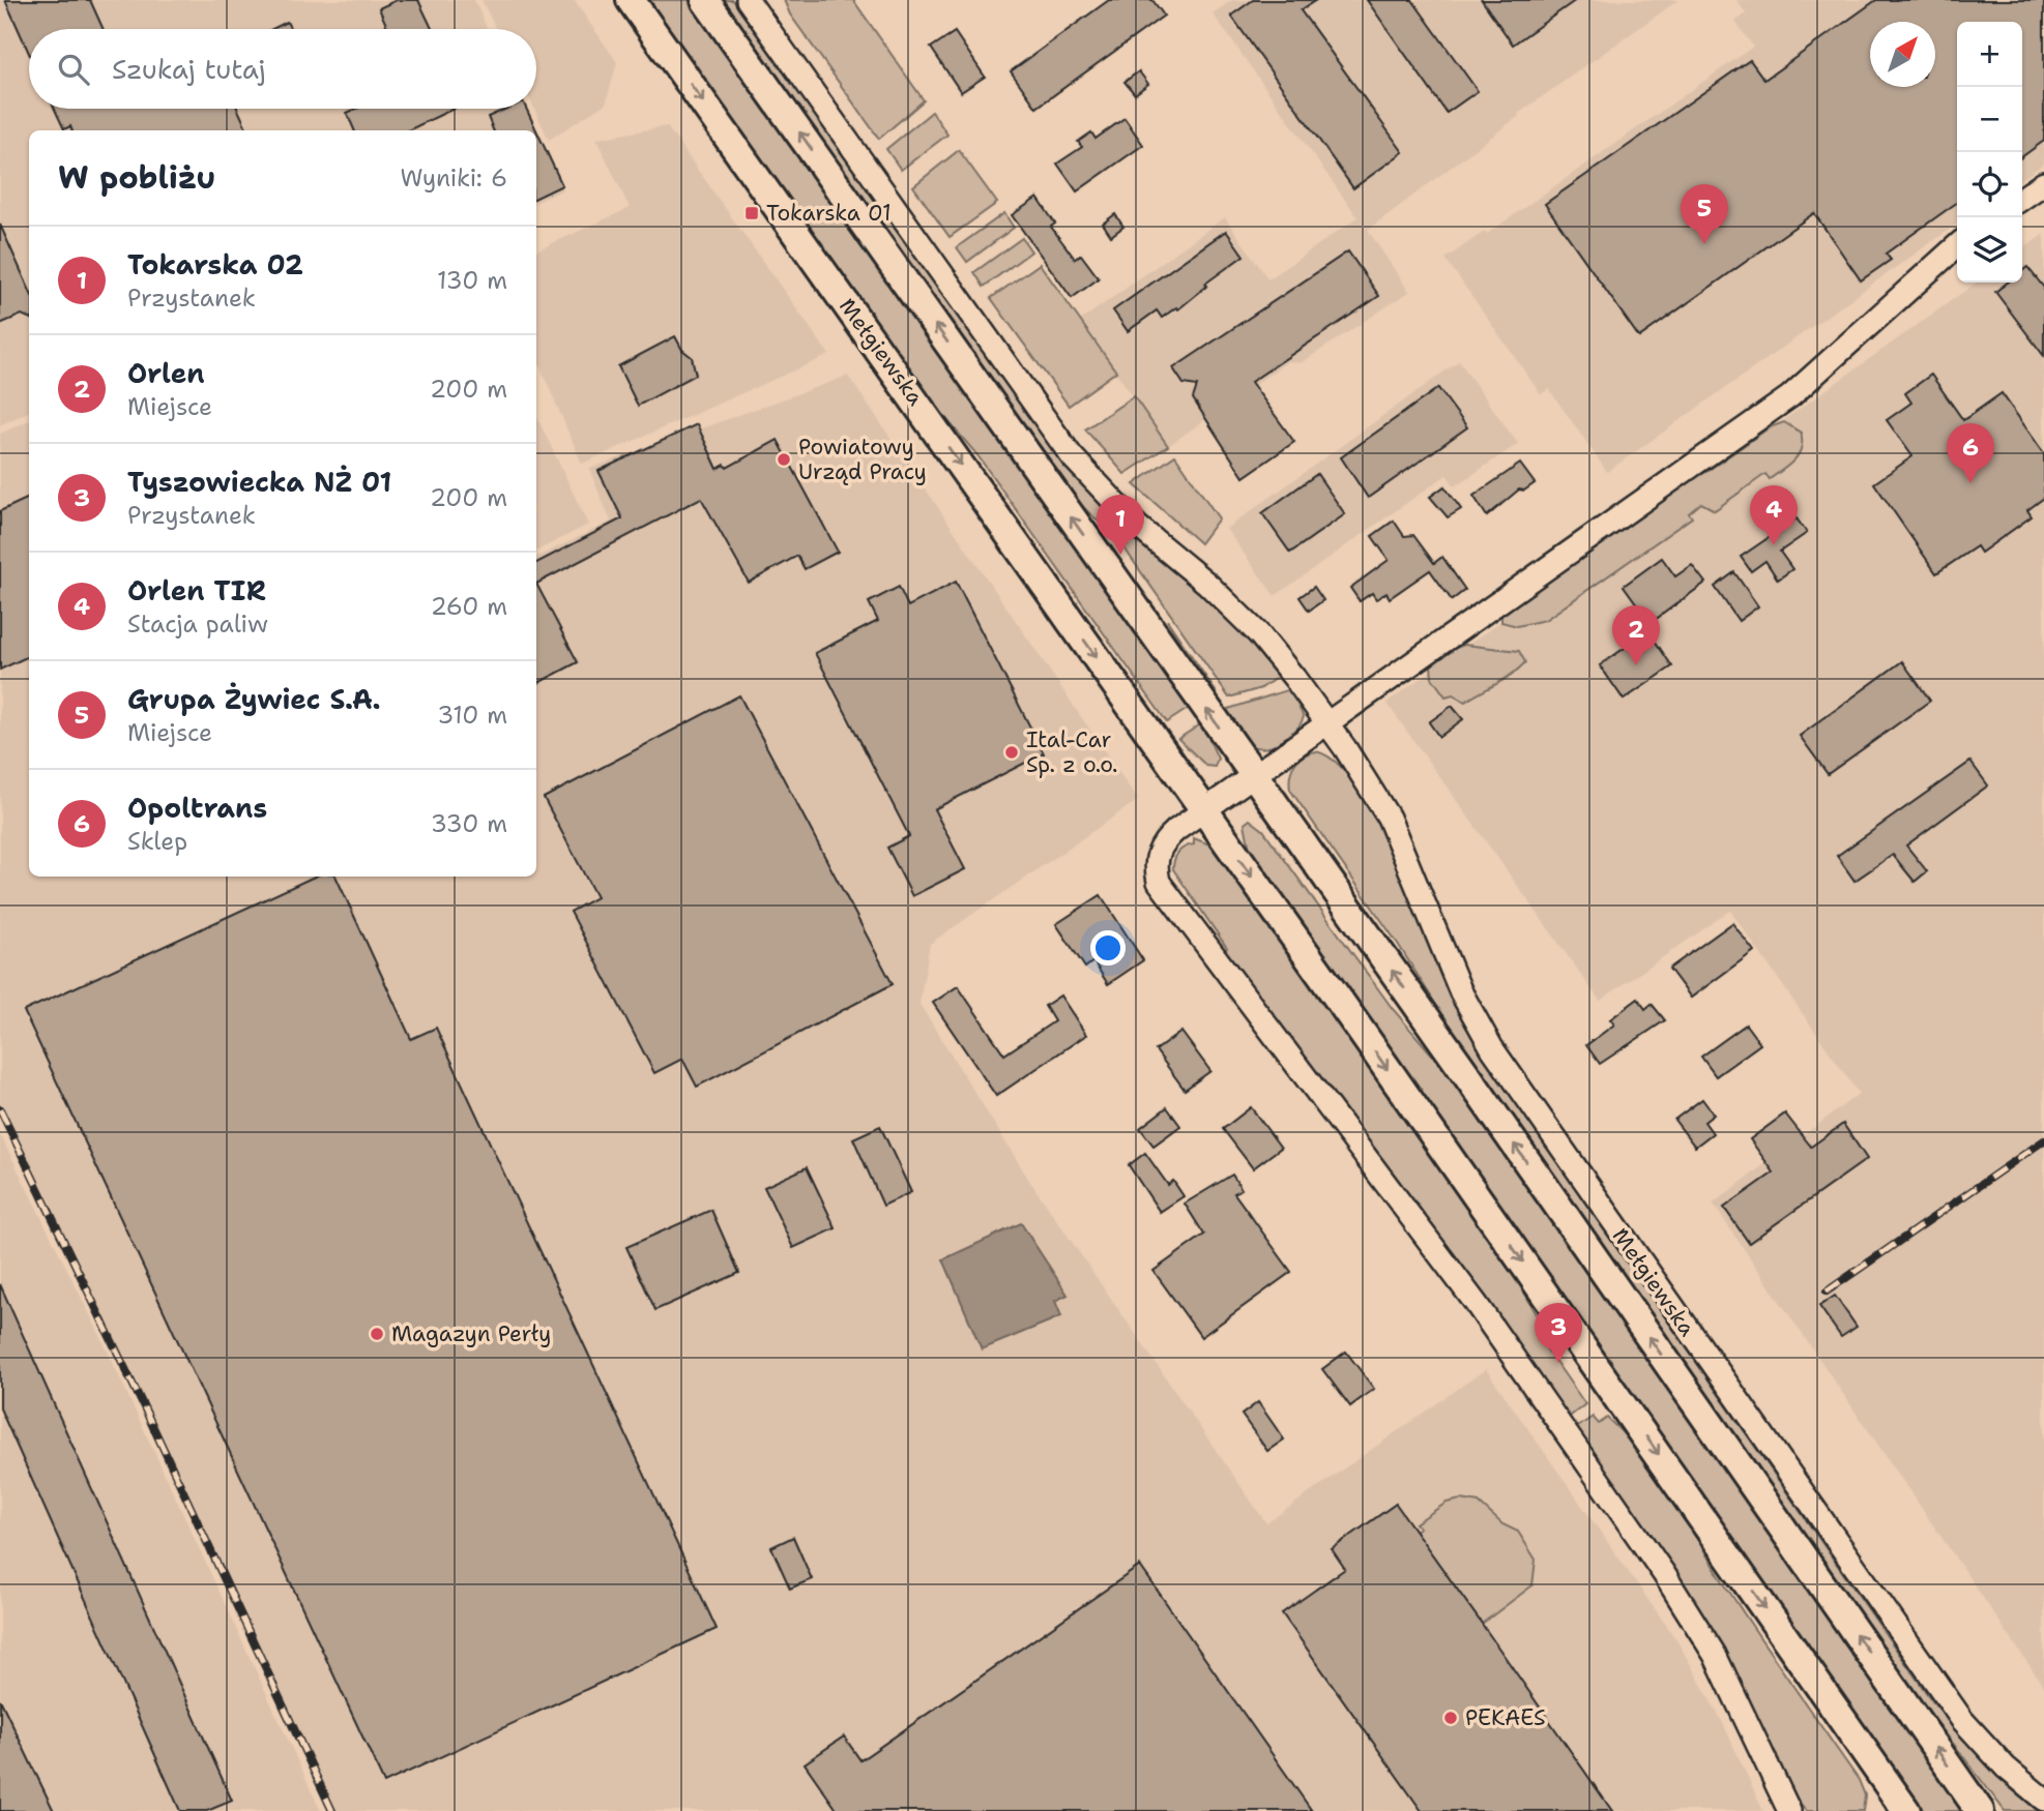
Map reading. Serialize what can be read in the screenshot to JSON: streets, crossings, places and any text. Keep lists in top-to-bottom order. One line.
{"streets":{"main road":["Mełgiewska"]},"places":{"transit":["Tokarska 01"],"other":["Powiatowy Urząd Pracy","Ital-Car Sp. z o.o.","Magazyn Perły","PEKAES"]},"north":"top right","page":{"map_buttons":["+","−"],"search":"Szukaj tutaj","heading":["W pobliżu","Wyniki: 6"],"pins":["5","6","4","1","2","3"],"list":[{"mark":"1","name":"Tokarska 02","note":"Przystanek","value":"130 m"},{"mark":"2","name":"Orlen","note":"Miejsce","value":"200 m"},{"mark":"3","name":"Tyszowiecka NŻ 01","note":"Przystanek","value":"200 m"},{"mark":"4","name":"Orlen TIR","note":"Stacja paliw","value":"260 m"},{"mark":"5","name":"Grupa Żywiec S.A.","note":"Miejsce","value":"310 m"},{"mark":"6","name":"Opoltrans","note":"Sklep","value":"330 m"}]}}
